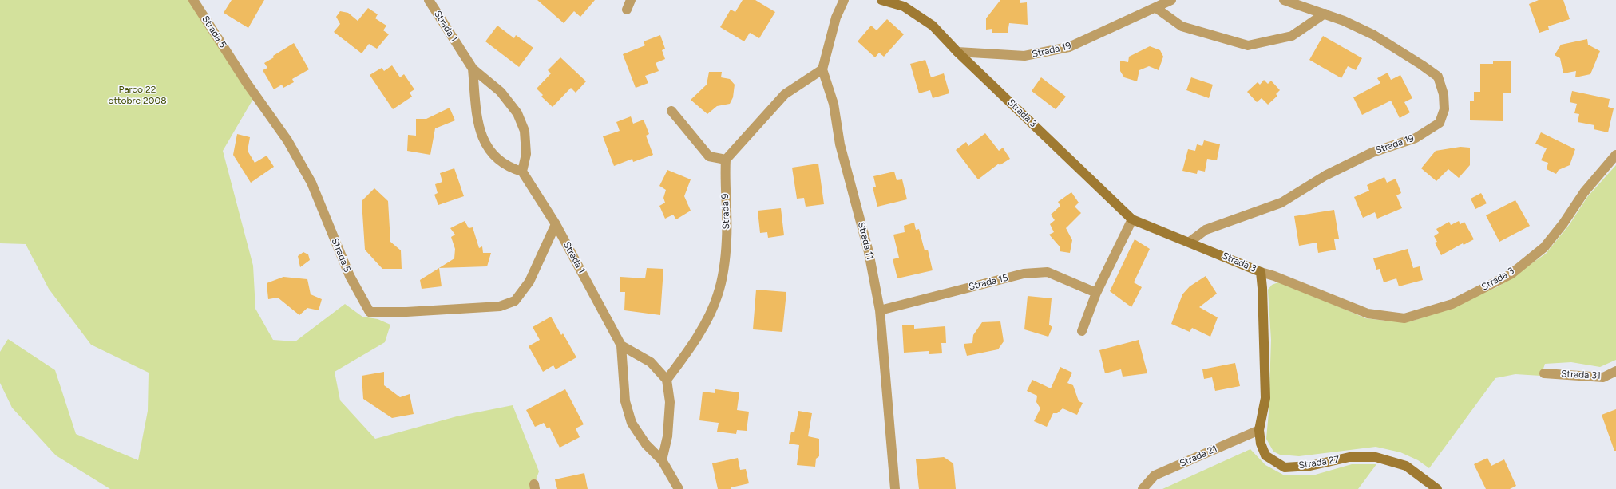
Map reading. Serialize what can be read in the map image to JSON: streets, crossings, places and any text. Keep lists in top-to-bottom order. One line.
{"streets":{"street":["Strada 1","Strada 5","Strada 19","Strada 3","Strada 9","Strada 11","Strada 15","Strada 31","Strada 21","Strada 27"]},"crossings":[["Strada 1","Strada 5"],["Strada 19","Strada 3"],["Strada 3","Strada 27"],["Strada 11","Strada 15"],["Strada 21","Strada 27"]],"parks":["Parco 22 ottobre 2008"]}
